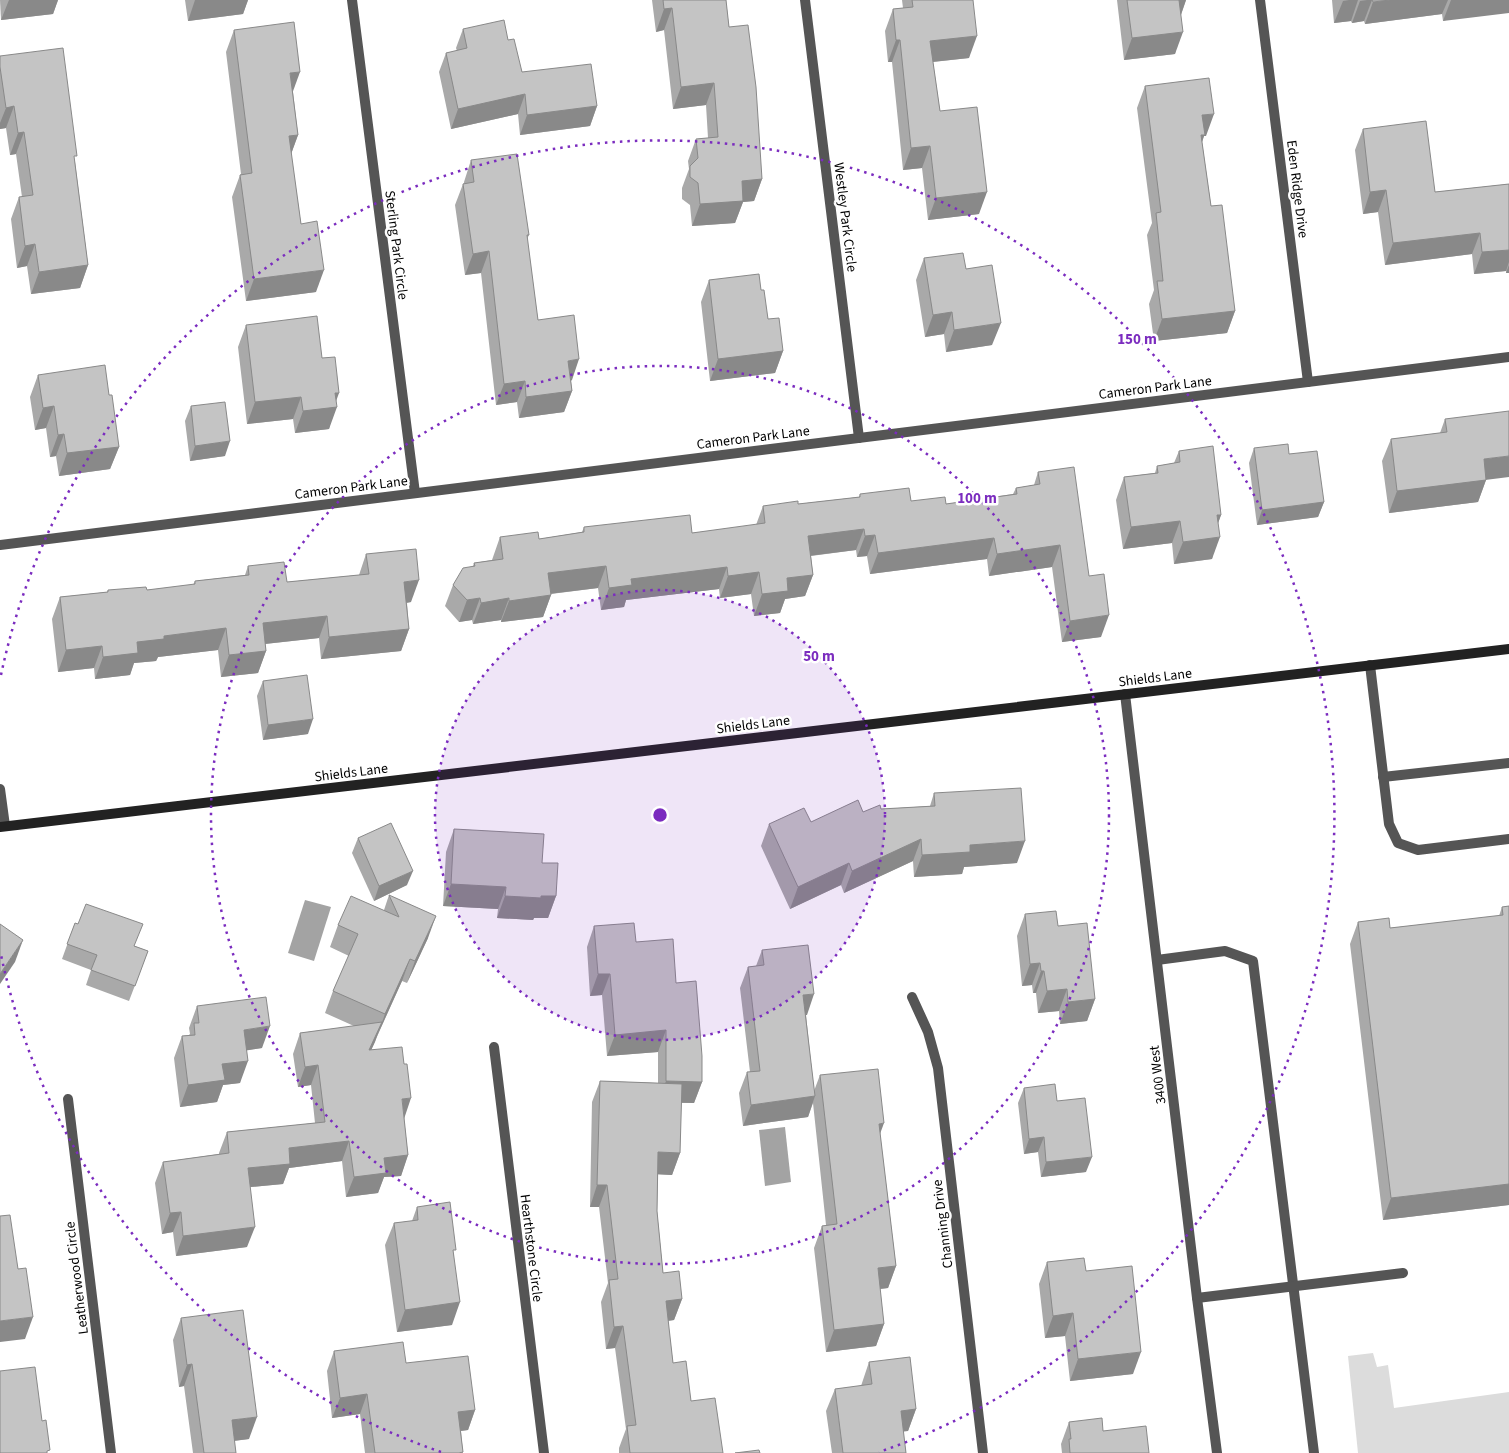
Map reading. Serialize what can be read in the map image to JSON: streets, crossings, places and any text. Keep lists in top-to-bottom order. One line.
{"streets":{"main road":["Shields Lane"],"street":["Eden Ridge Drive","Westley Park Circle","Sterling Park Circle","Cameron Park Lane","3400 West","Channing Drive","Hearthstone Circle","Leatherwood Circle"]},"crossings":[["Eden Ridge Drive","Cameron Park Lane"],["Westley Park Circle","Cameron Park Lane"],["Sterling Park Circle","Cameron Park Lane"],["Shields Lane","3400 West"]],"rings":["150 m","100 m","50 m"]}
